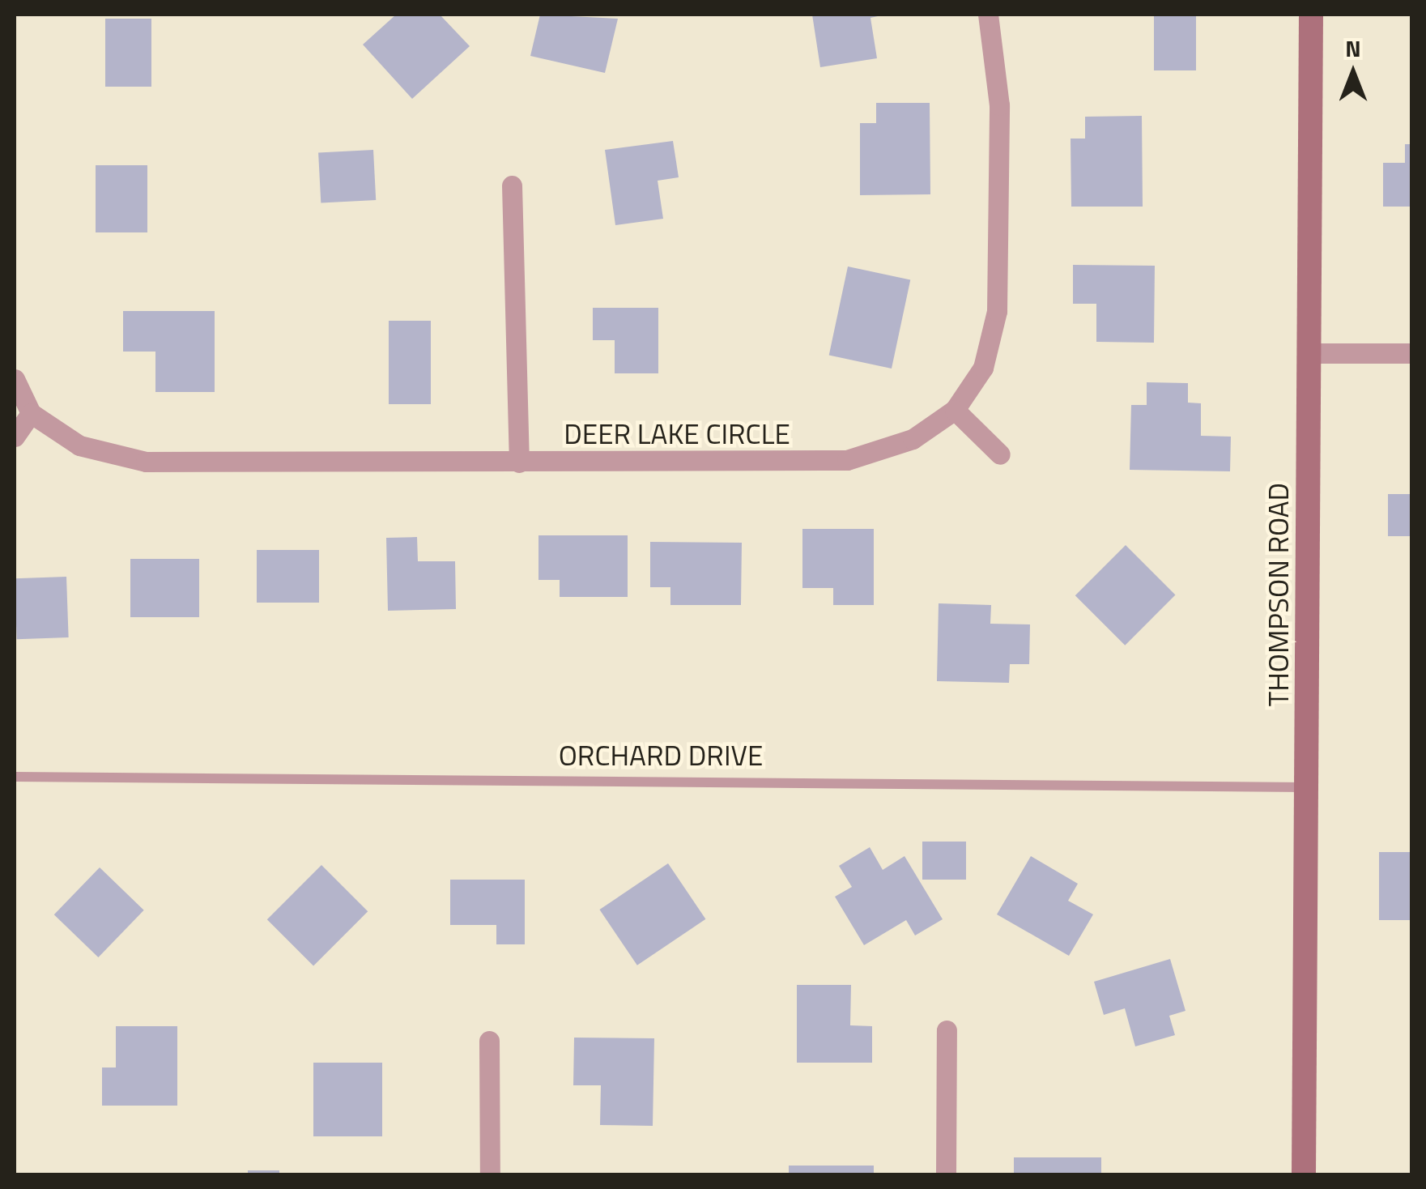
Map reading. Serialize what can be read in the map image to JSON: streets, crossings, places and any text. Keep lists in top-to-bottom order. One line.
{"streets":{"street":["DEER LAKE CIRCLE","THOMPSON ROAD"],"lane":["ORCHARD DRIVE"]},"crossings":[["THOMPSON ROAD","ORCHARD DRIVE"]],"north":"top"}
